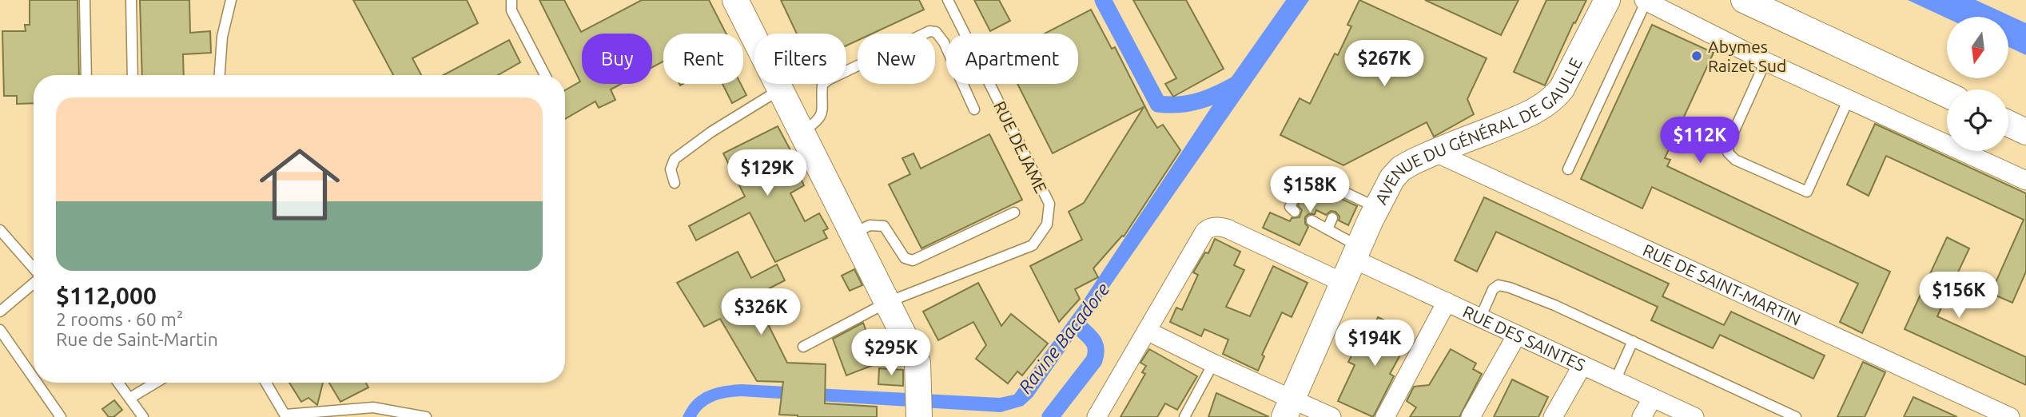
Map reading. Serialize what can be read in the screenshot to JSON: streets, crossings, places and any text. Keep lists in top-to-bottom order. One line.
{"streets":{"main road":["AVENUE DU GÉNÉRAL DE GAULLE"],"street":["RUE DE SAINT-MARTIN","RUE DES SAINTES"],"lane":["RUE DEJAME"]},"crossings":[["AVENUE DU GÉNÉRAL DE GAULLE","RUE DE SAINT-MARTIN"],["AVENUE DU GÉNÉRAL DE GAULLE","RUE DES SAINTES"]],"water":["Ravine Bacadore"],"places":["Abymes Raizet Sud"],"north":"bottom","page":{"chip":["Buy","Rent","Filters","New","Apartment"],"price":["$267K","$112K","$129K","$158K","$156K","$326K","$194K","$295K"],"list":[{"name":"$112,000","note":"2 rooms · 60 m² · Rue de Saint-Martin"}]}}
